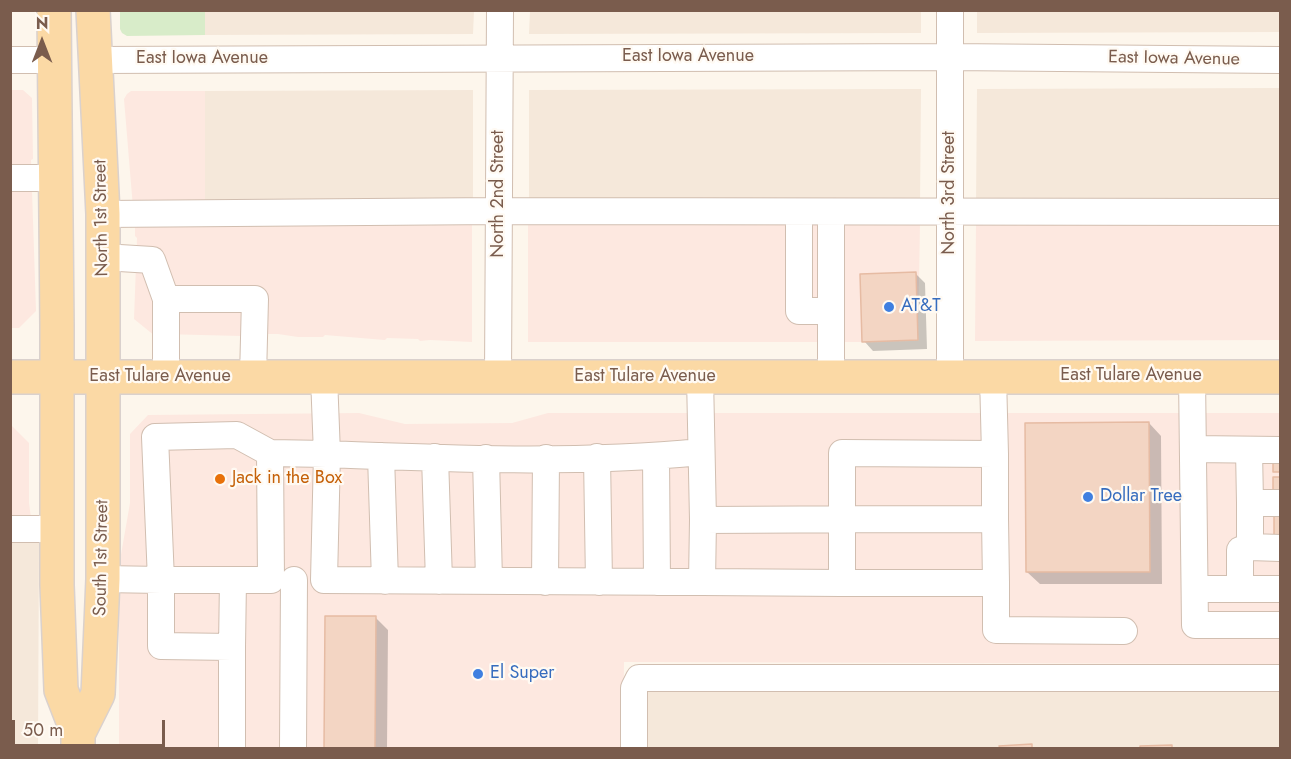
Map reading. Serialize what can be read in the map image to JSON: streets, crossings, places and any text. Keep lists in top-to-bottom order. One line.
{"streets":{"main road":["North 1st Street","East Tulare Avenue","South 1st Street"],"street":["East Iowa Avenue","North 3rd Street","North 2nd Street"]},"crossings":[["East Iowa Avenue","North 3rd Street"],["East Iowa Avenue","North 2nd Street"],["East Iowa Avenue","North 1st Street"],["North 3rd Street","East Tulare Avenue"],["North 2nd Street","East Tulare Avenue"],["North 1st Street","East Tulare Avenue"],["North 1st Street","South 1st Street"],["East Tulare Avenue","South 1st Street"]],"places":["AT&T","Jack in the Box","Dollar Tree","El Super"],"scale_bar":"50 m","north":"top"}
